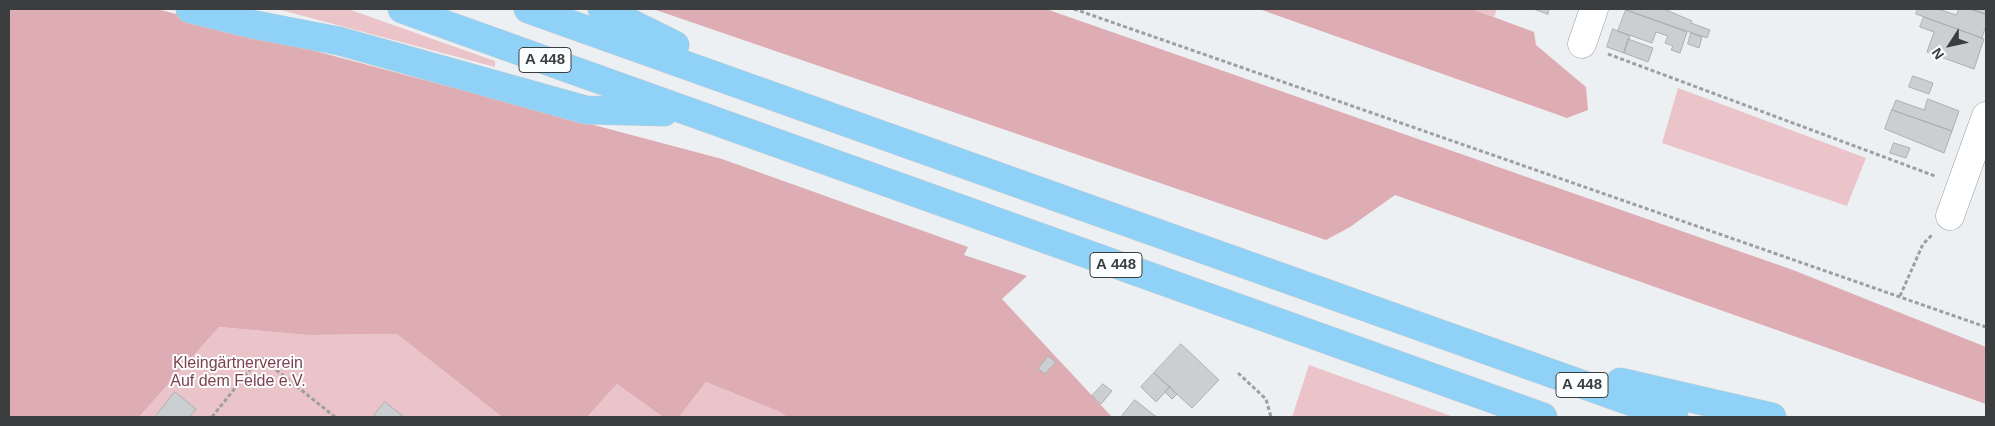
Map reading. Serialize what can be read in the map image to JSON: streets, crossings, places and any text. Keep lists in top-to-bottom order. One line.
{"streets":{"highway":["A 448"]},"parks":["Kleingärtnerverein Auf dem Felde e.V."],"north":"bottom left"}
